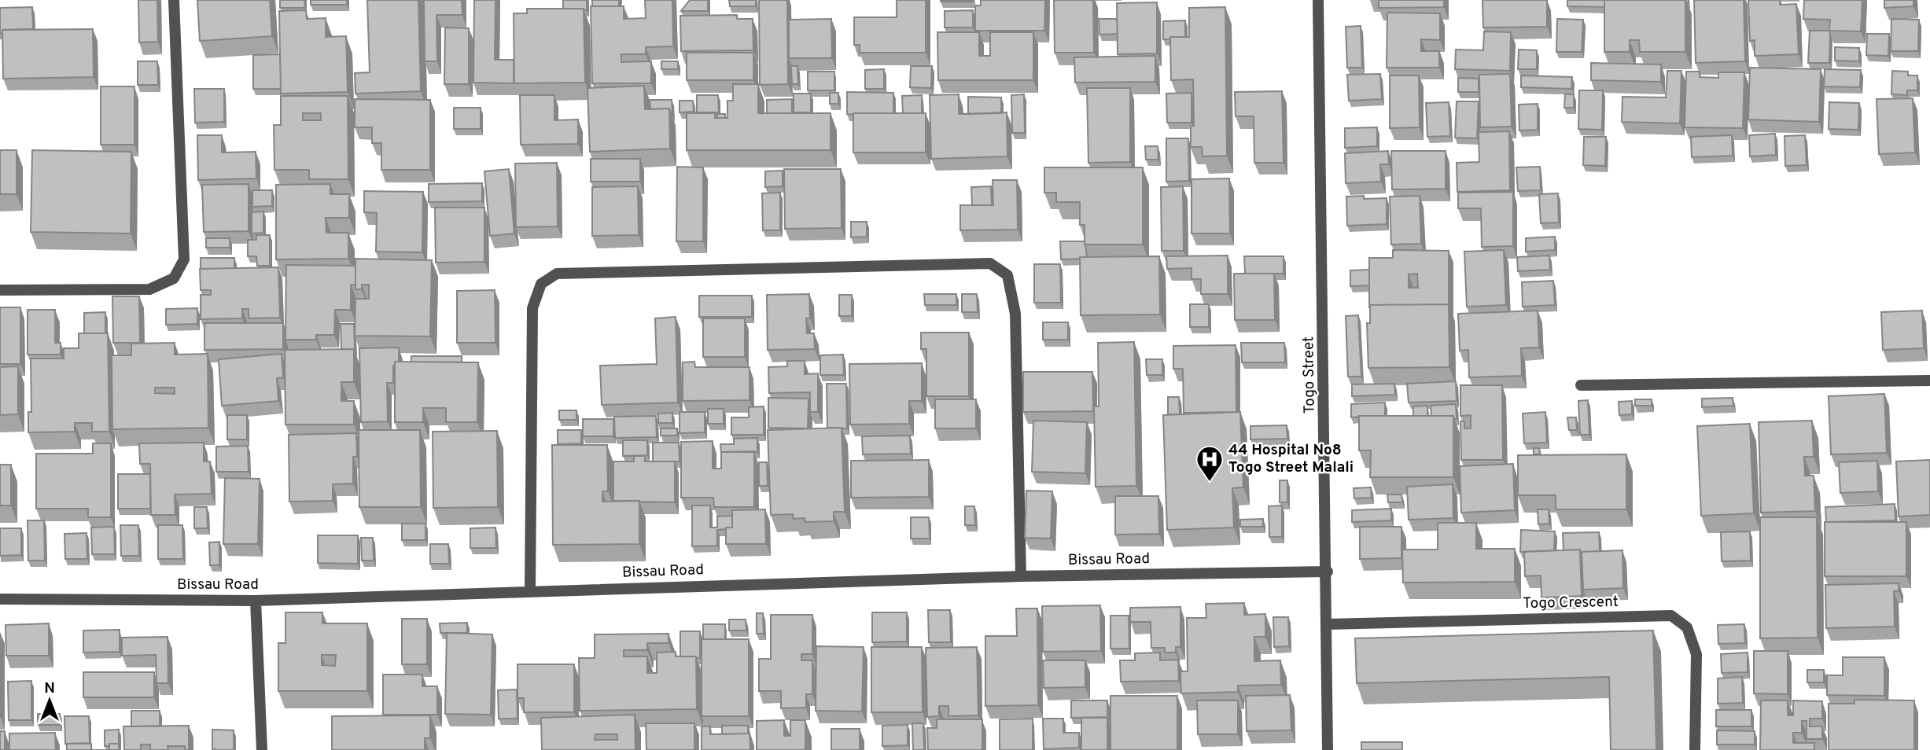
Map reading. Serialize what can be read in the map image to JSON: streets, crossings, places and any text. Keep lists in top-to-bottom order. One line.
{"streets":{"street":["Togo Street","Bissau Road","Togo Crescent"]},"crossings":[["Togo Street","Bissau Road"],["Togo Street","Togo Crescent"]],"places":{"hospital":["44 Hospital No8 Togo Street Malali"]},"north":"top"}
